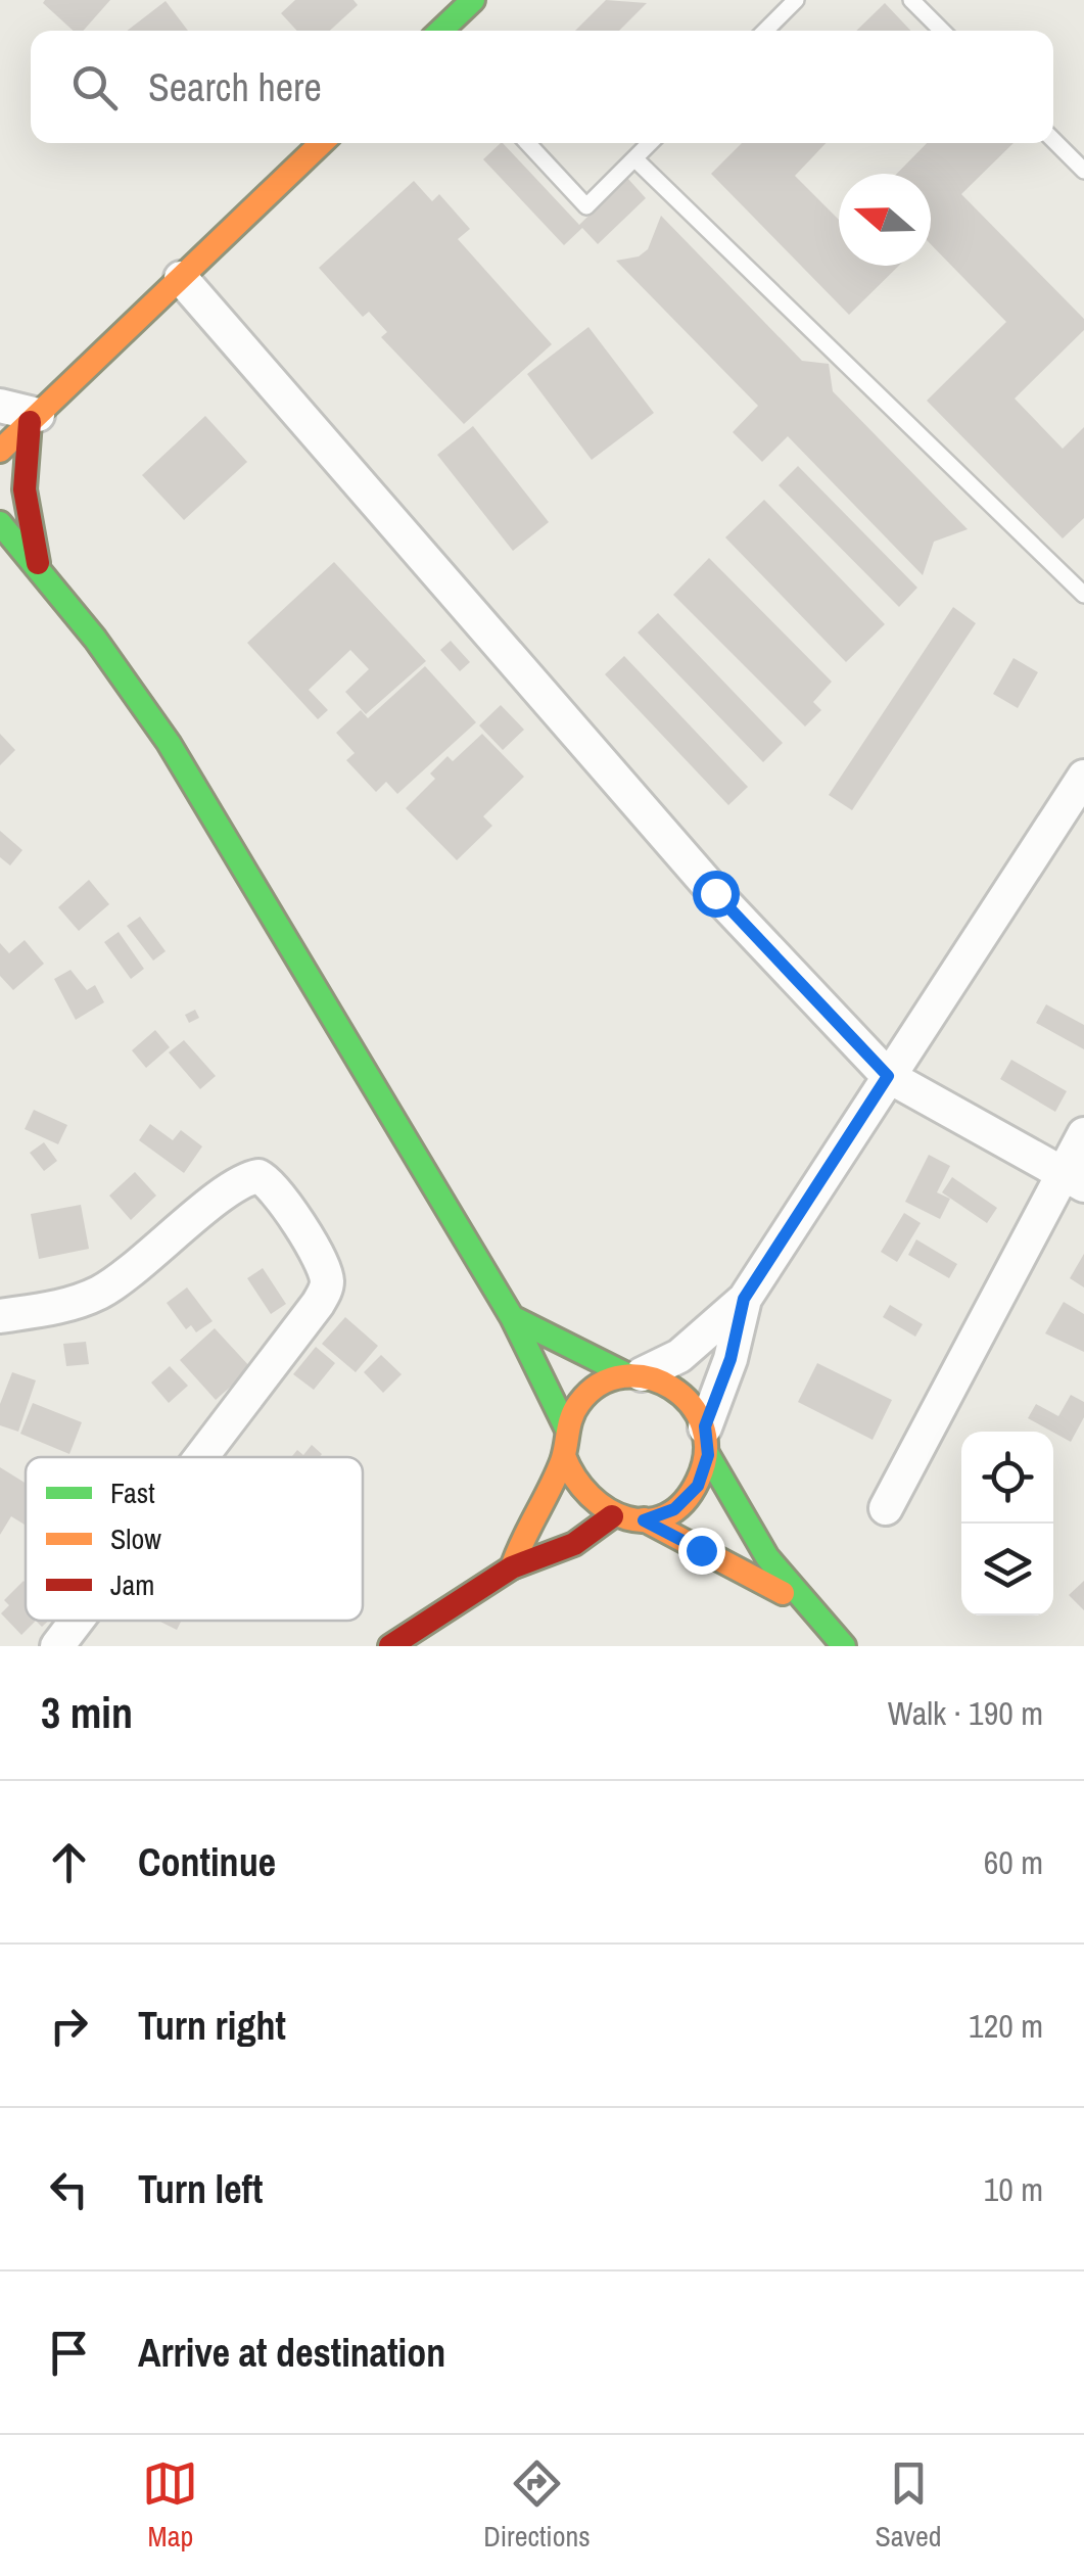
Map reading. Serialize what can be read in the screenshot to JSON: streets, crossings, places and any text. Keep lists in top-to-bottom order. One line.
{"legend":["Fast","Slow","Jam"],"north":"left","page":{"search":"Search here","heading":["3 min","Walk · 190 m"],"list":[["Continue","60 m"],["Turn right","120 m"],["Turn left","10 m"],"Arrive at destination"],"nav":["Map","Directions","Saved"]}}
